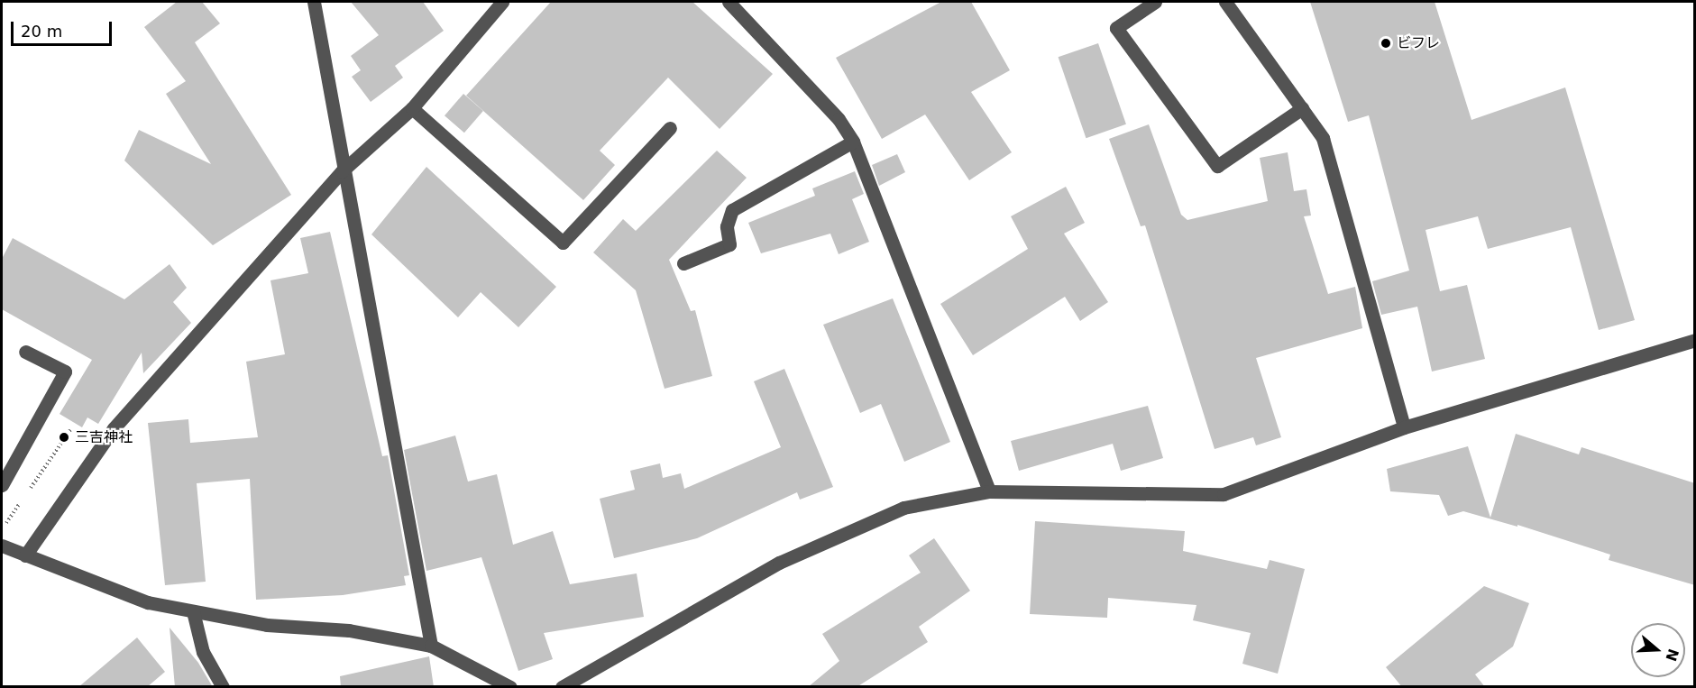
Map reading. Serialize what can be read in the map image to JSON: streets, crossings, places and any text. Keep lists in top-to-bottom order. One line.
{"places":["ビフレ","三吉神社"],"scale_bar":"20 m","north":"right"}
